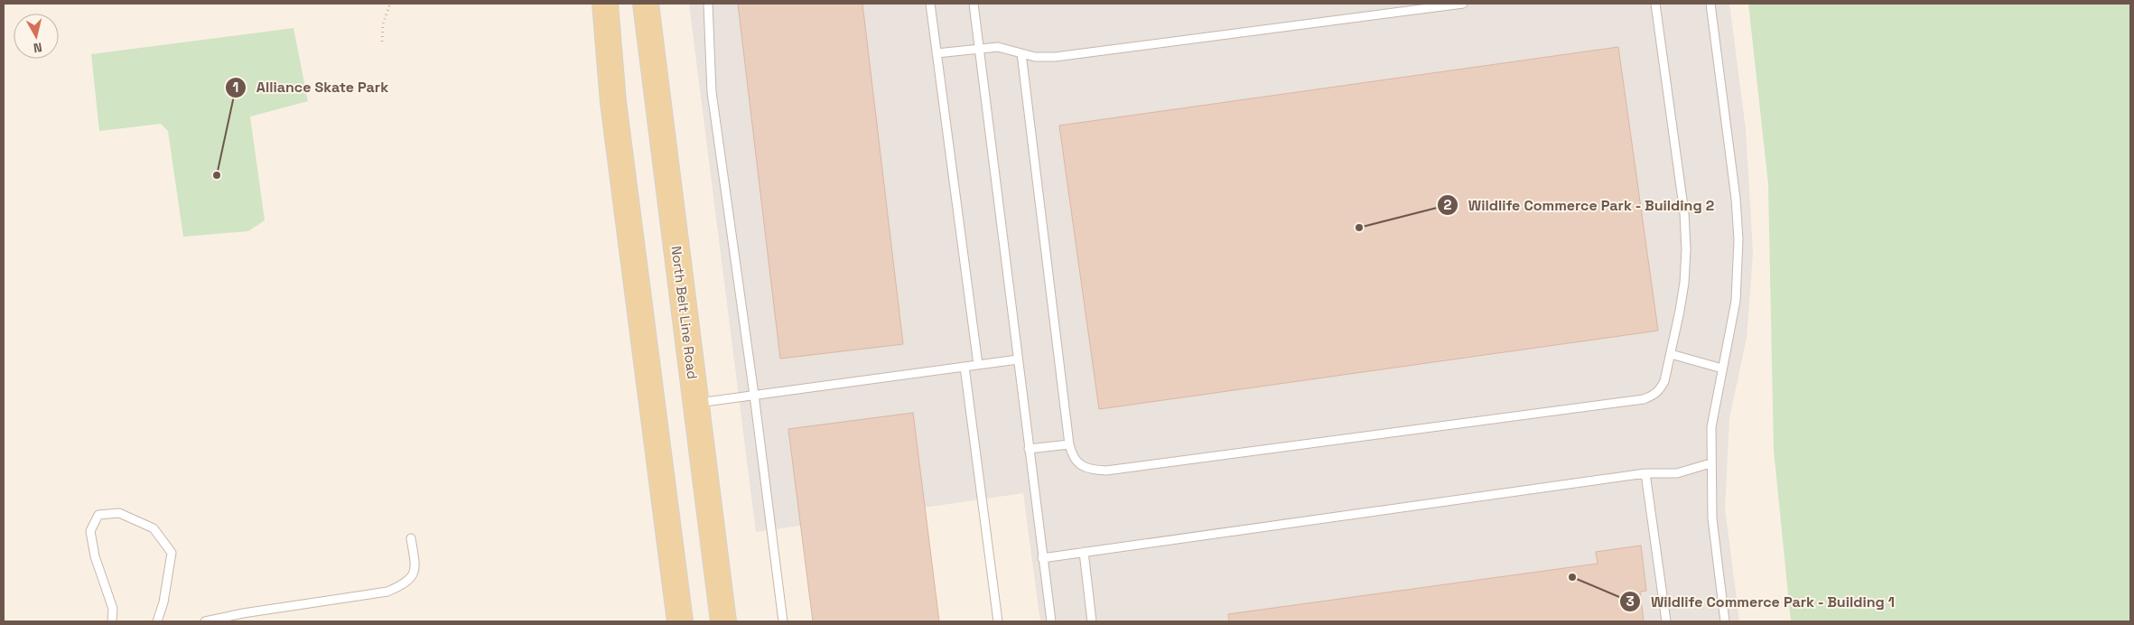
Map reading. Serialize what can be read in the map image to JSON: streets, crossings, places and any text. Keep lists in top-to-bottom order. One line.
{"streets":{"main road":["North Belt Line Road"]},"places":["Alliance Skate Park","Wildlife Commerce Park - Building 2","Wildlife Commerce Park - Building 1"],"north":"bottom"}
